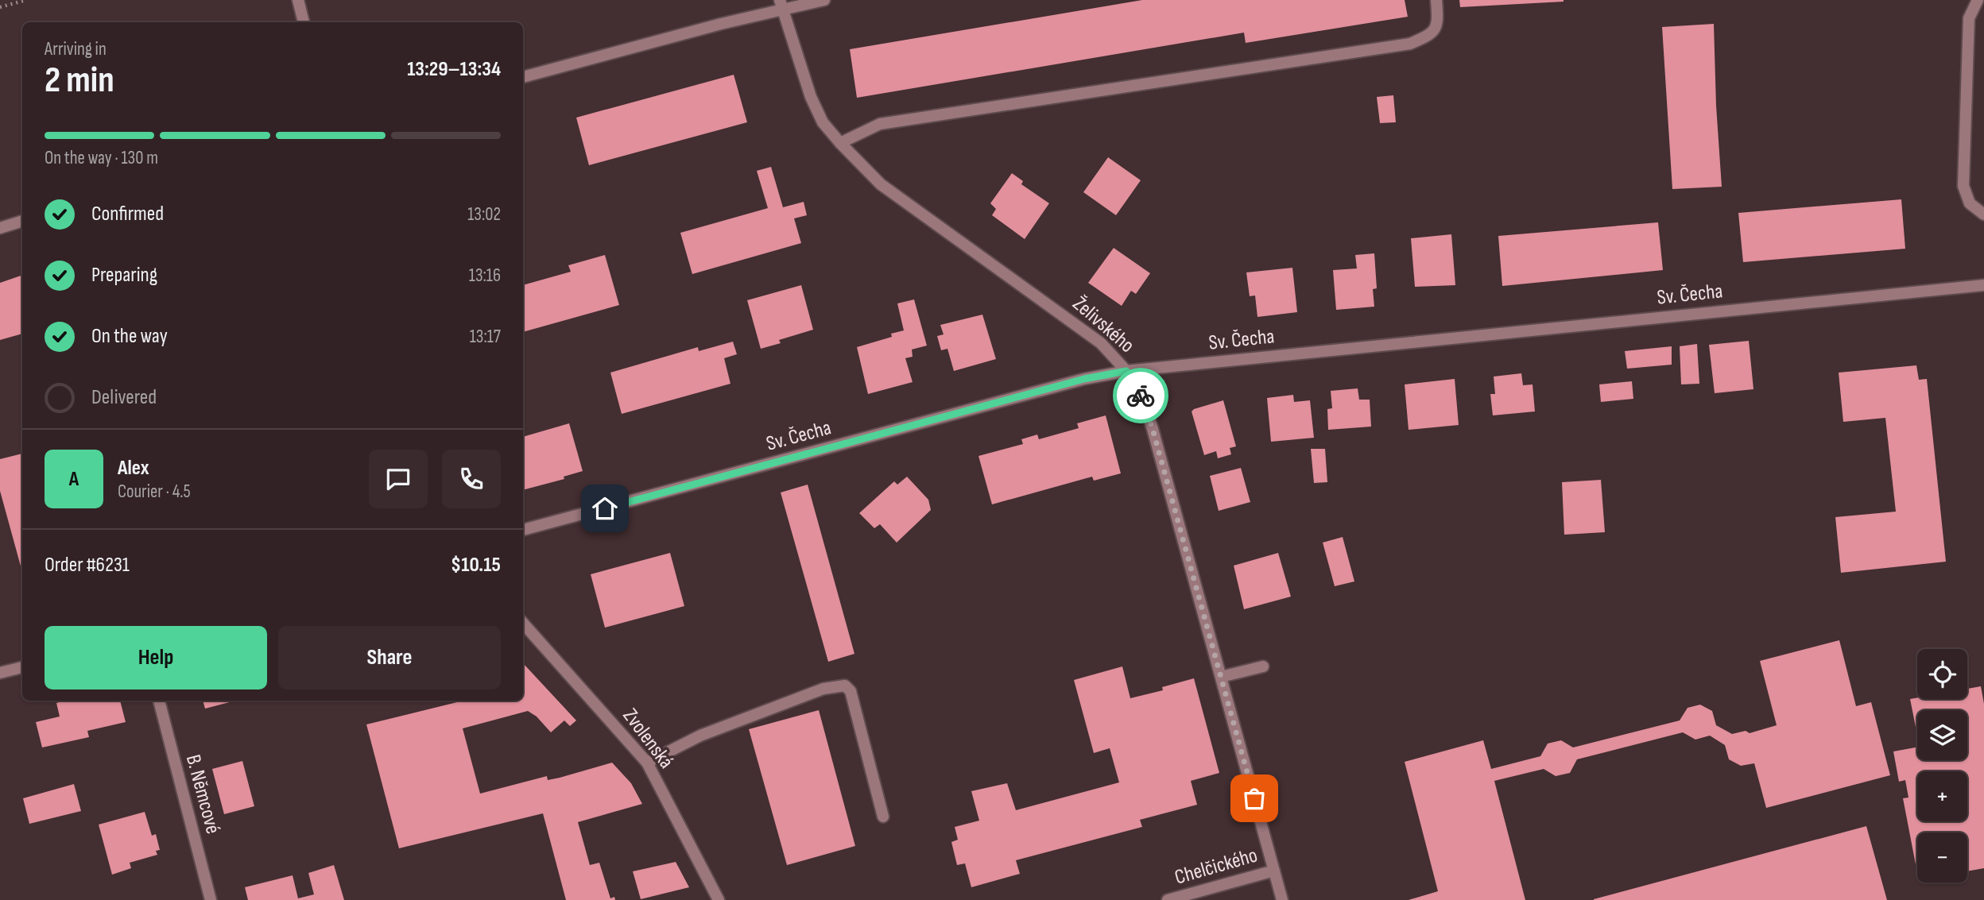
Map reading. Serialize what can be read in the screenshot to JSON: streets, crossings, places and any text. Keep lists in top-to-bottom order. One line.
{"streets":{"street":["Sv. Čecha","Želivského","Zvolenská","B. Němcové","Chelčického"]},"crossings":[["Sv. Čecha","Želivského"],["Želivského","Chelčického"]],"page":{"heading":["2 min","Arriving in","13:29–13:34"],"panel":["Alex","Courier · 4.5","Order #6231","$10.15"],"bar":"On the way · 130 m","list":[["Confirmed","13:02"],["Preparing","13:16"],["On the way","13:17"],"Delivered"],"round":"A","buttons":["Help","Share"],"map_buttons":["+","−"]}}
